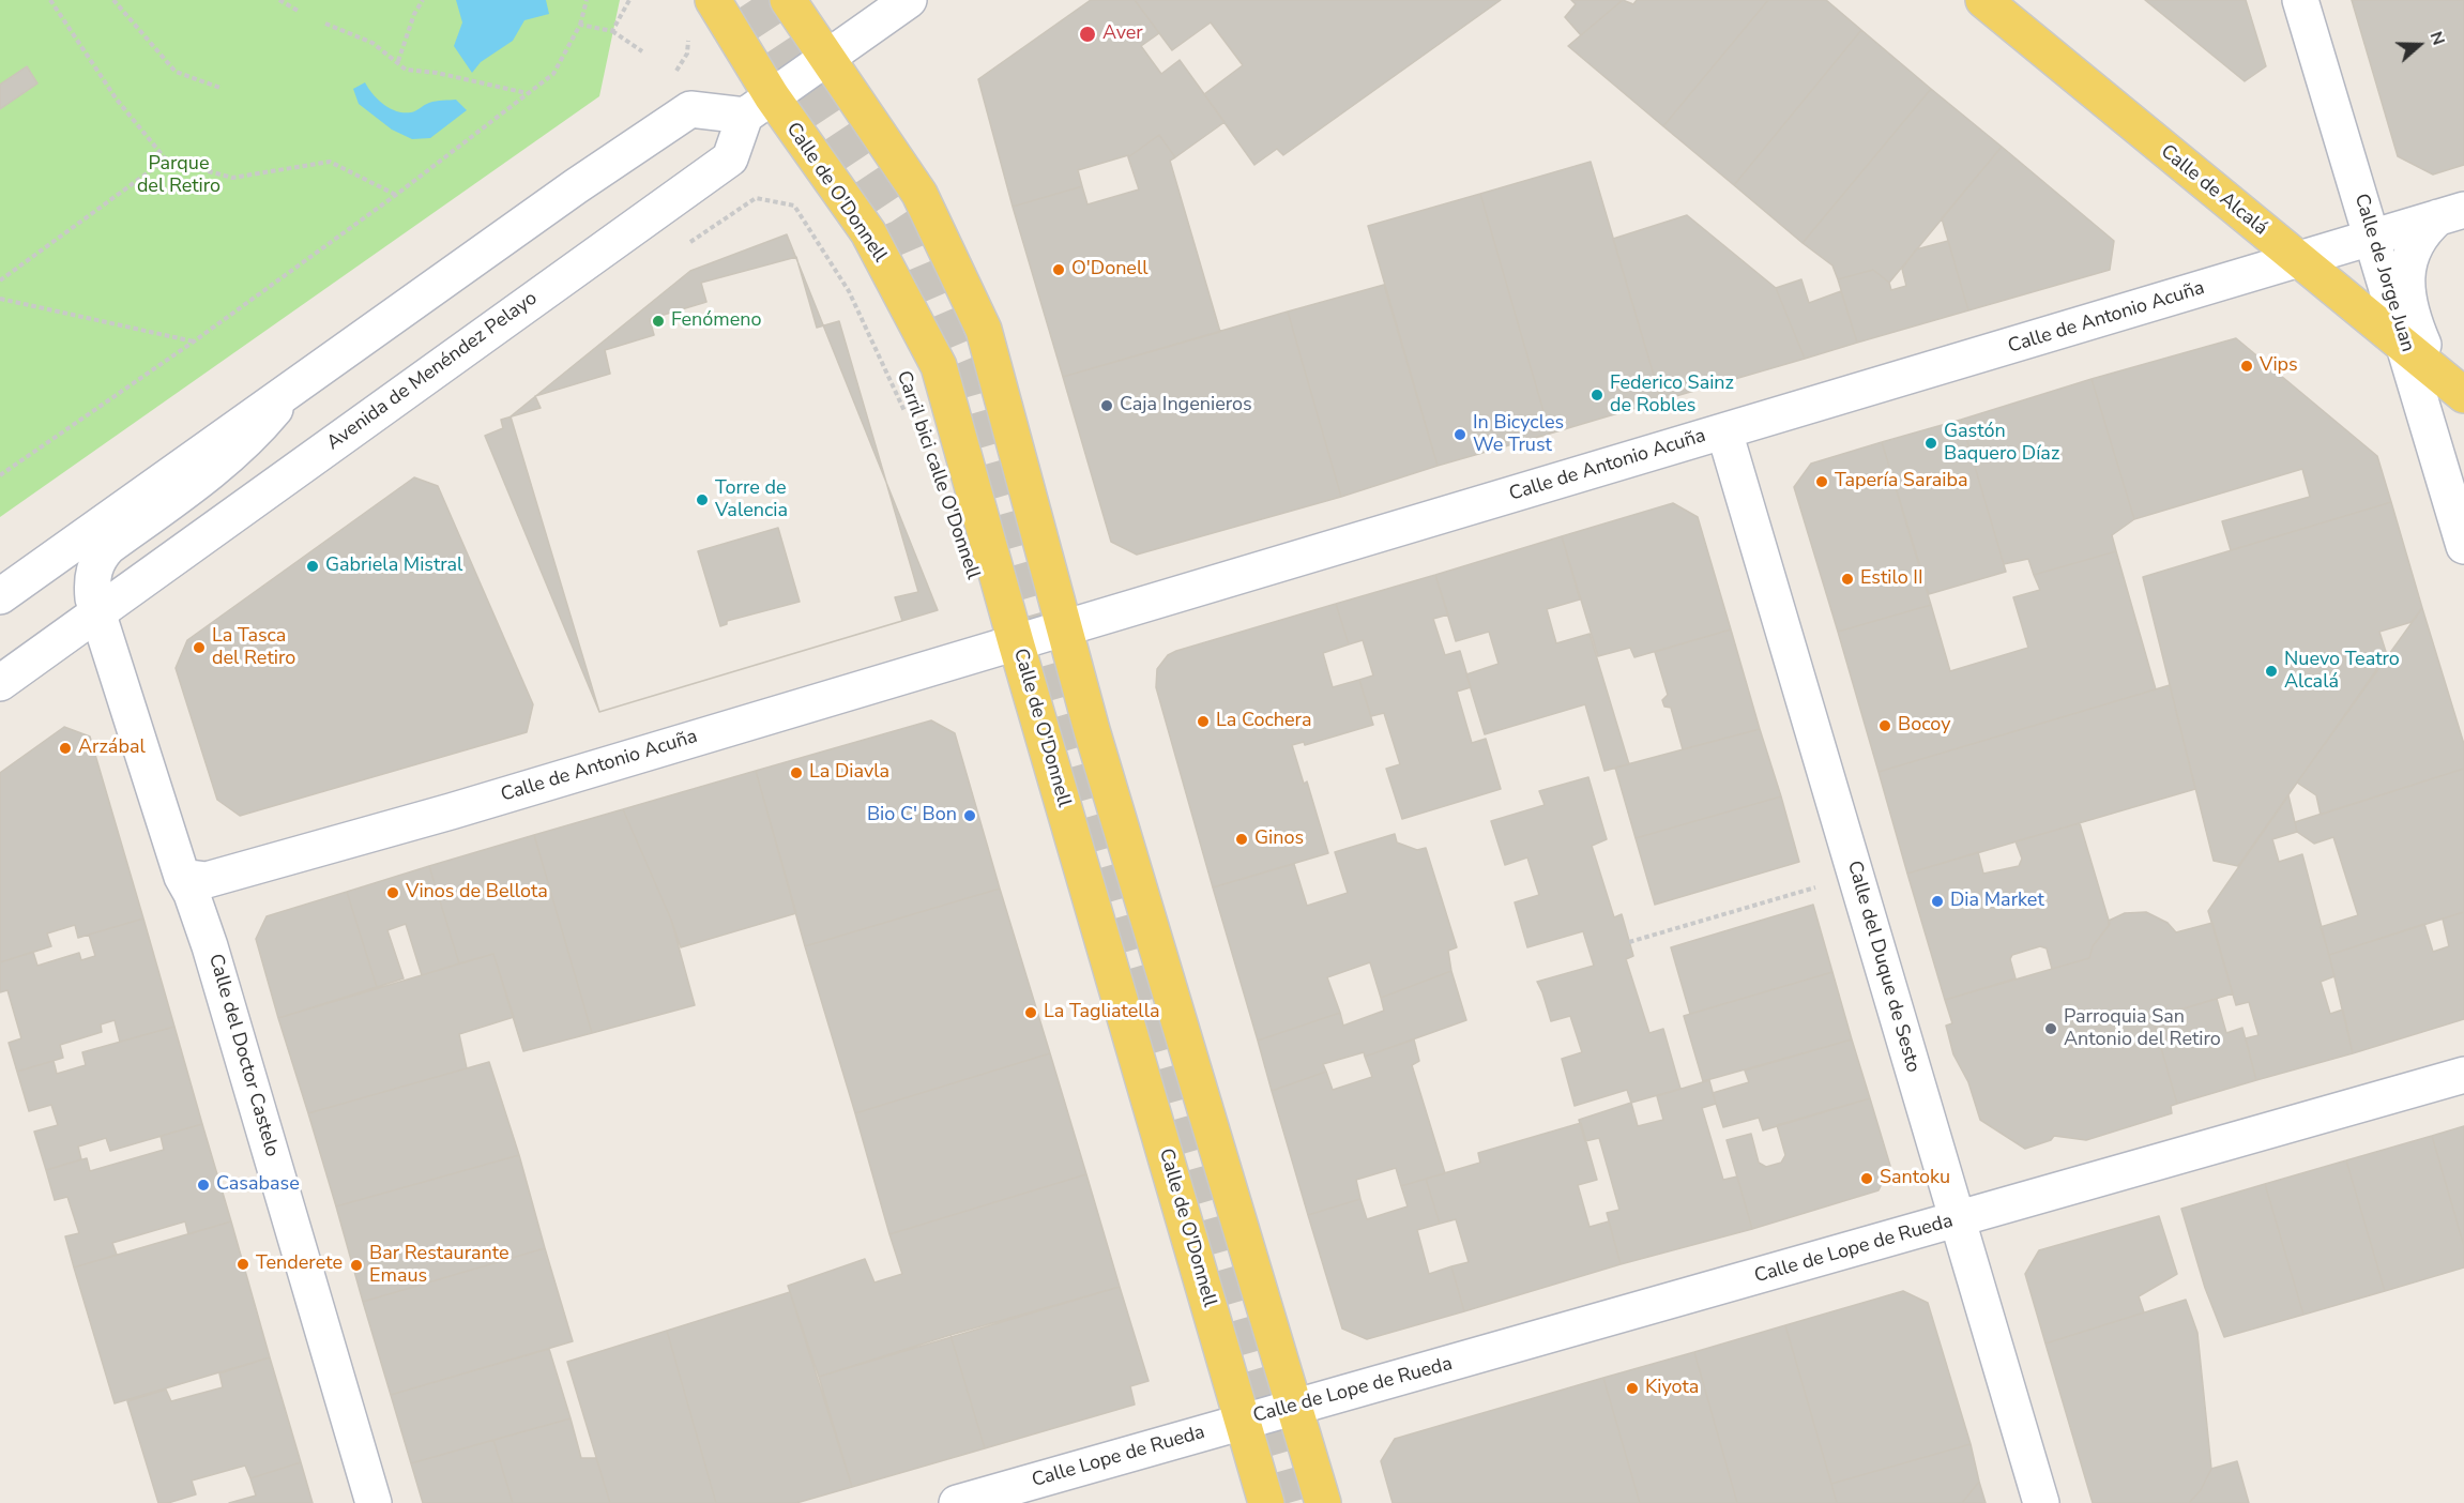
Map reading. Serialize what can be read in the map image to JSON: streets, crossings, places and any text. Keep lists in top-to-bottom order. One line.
{"streets":{"main road":["Calle de Alcalá","Calle de O'Donnell"],"street":["Calle de Jorge Juan","Calle de Antonio Acuña","Avenida de Menéndez Pelayo","Calle del Duque de Sesto","Calle del Doctor Castelo","Calle de Lope de Rueda","Calle Lope de Rueda"],"path":["Carril bici calle O'Donnell"]},"crossings":[["Calle de Alcalá","Calle de Jorge Juan"],["Calle de Alcalá","Calle de Antonio Acuña"],["Calle de O'Donnell","Calle de Antonio Acuña"],["Calle de O'Donnell","Avenida de Menéndez Pelayo"],["Calle de O'Donnell","Calle de Lope de Rueda"],["Calle de O'Donnell","Calle Lope de Rueda"],["Calle de Jorge Juan","Calle de Antonio Acuña"],["Calle de Antonio Acuña","Calle del Duque de Sesto"],["Calle de Antonio Acuña","Calle del Doctor Castelo"],["Avenida de Menéndez Pelayo","Calle del Doctor Castelo"],["Calle del Duque de Sesto","Calle de Lope de Rueda"],["Calle de Lope de Rueda","Calle Lope de Rueda"]],"parks":["Parque del Retiro"],"places":["Aver","O'Donell","Fenómeno","Vips","Federico Sainz de Robles","Caja Ingenieros","In Bicycles We Trust","Gastón Baquero Díaz","Tapería Saraiba","Torre de Valencia","Gabriela Mistral","Estilo II","La Tasca del Retiro","Nuevo Teatro Alcalá","La Cochera","Bocoy","Arzábal","La Diavla","Bio C' Bon","Ginos","Vinos de Bellota","Dia Market","La Tagliatella","Parroquia San Antonio del Retiro","Santoku","Casabase","Tenderete","Bar Restaurante Emaus","Kiyota"],"north":"right"}
